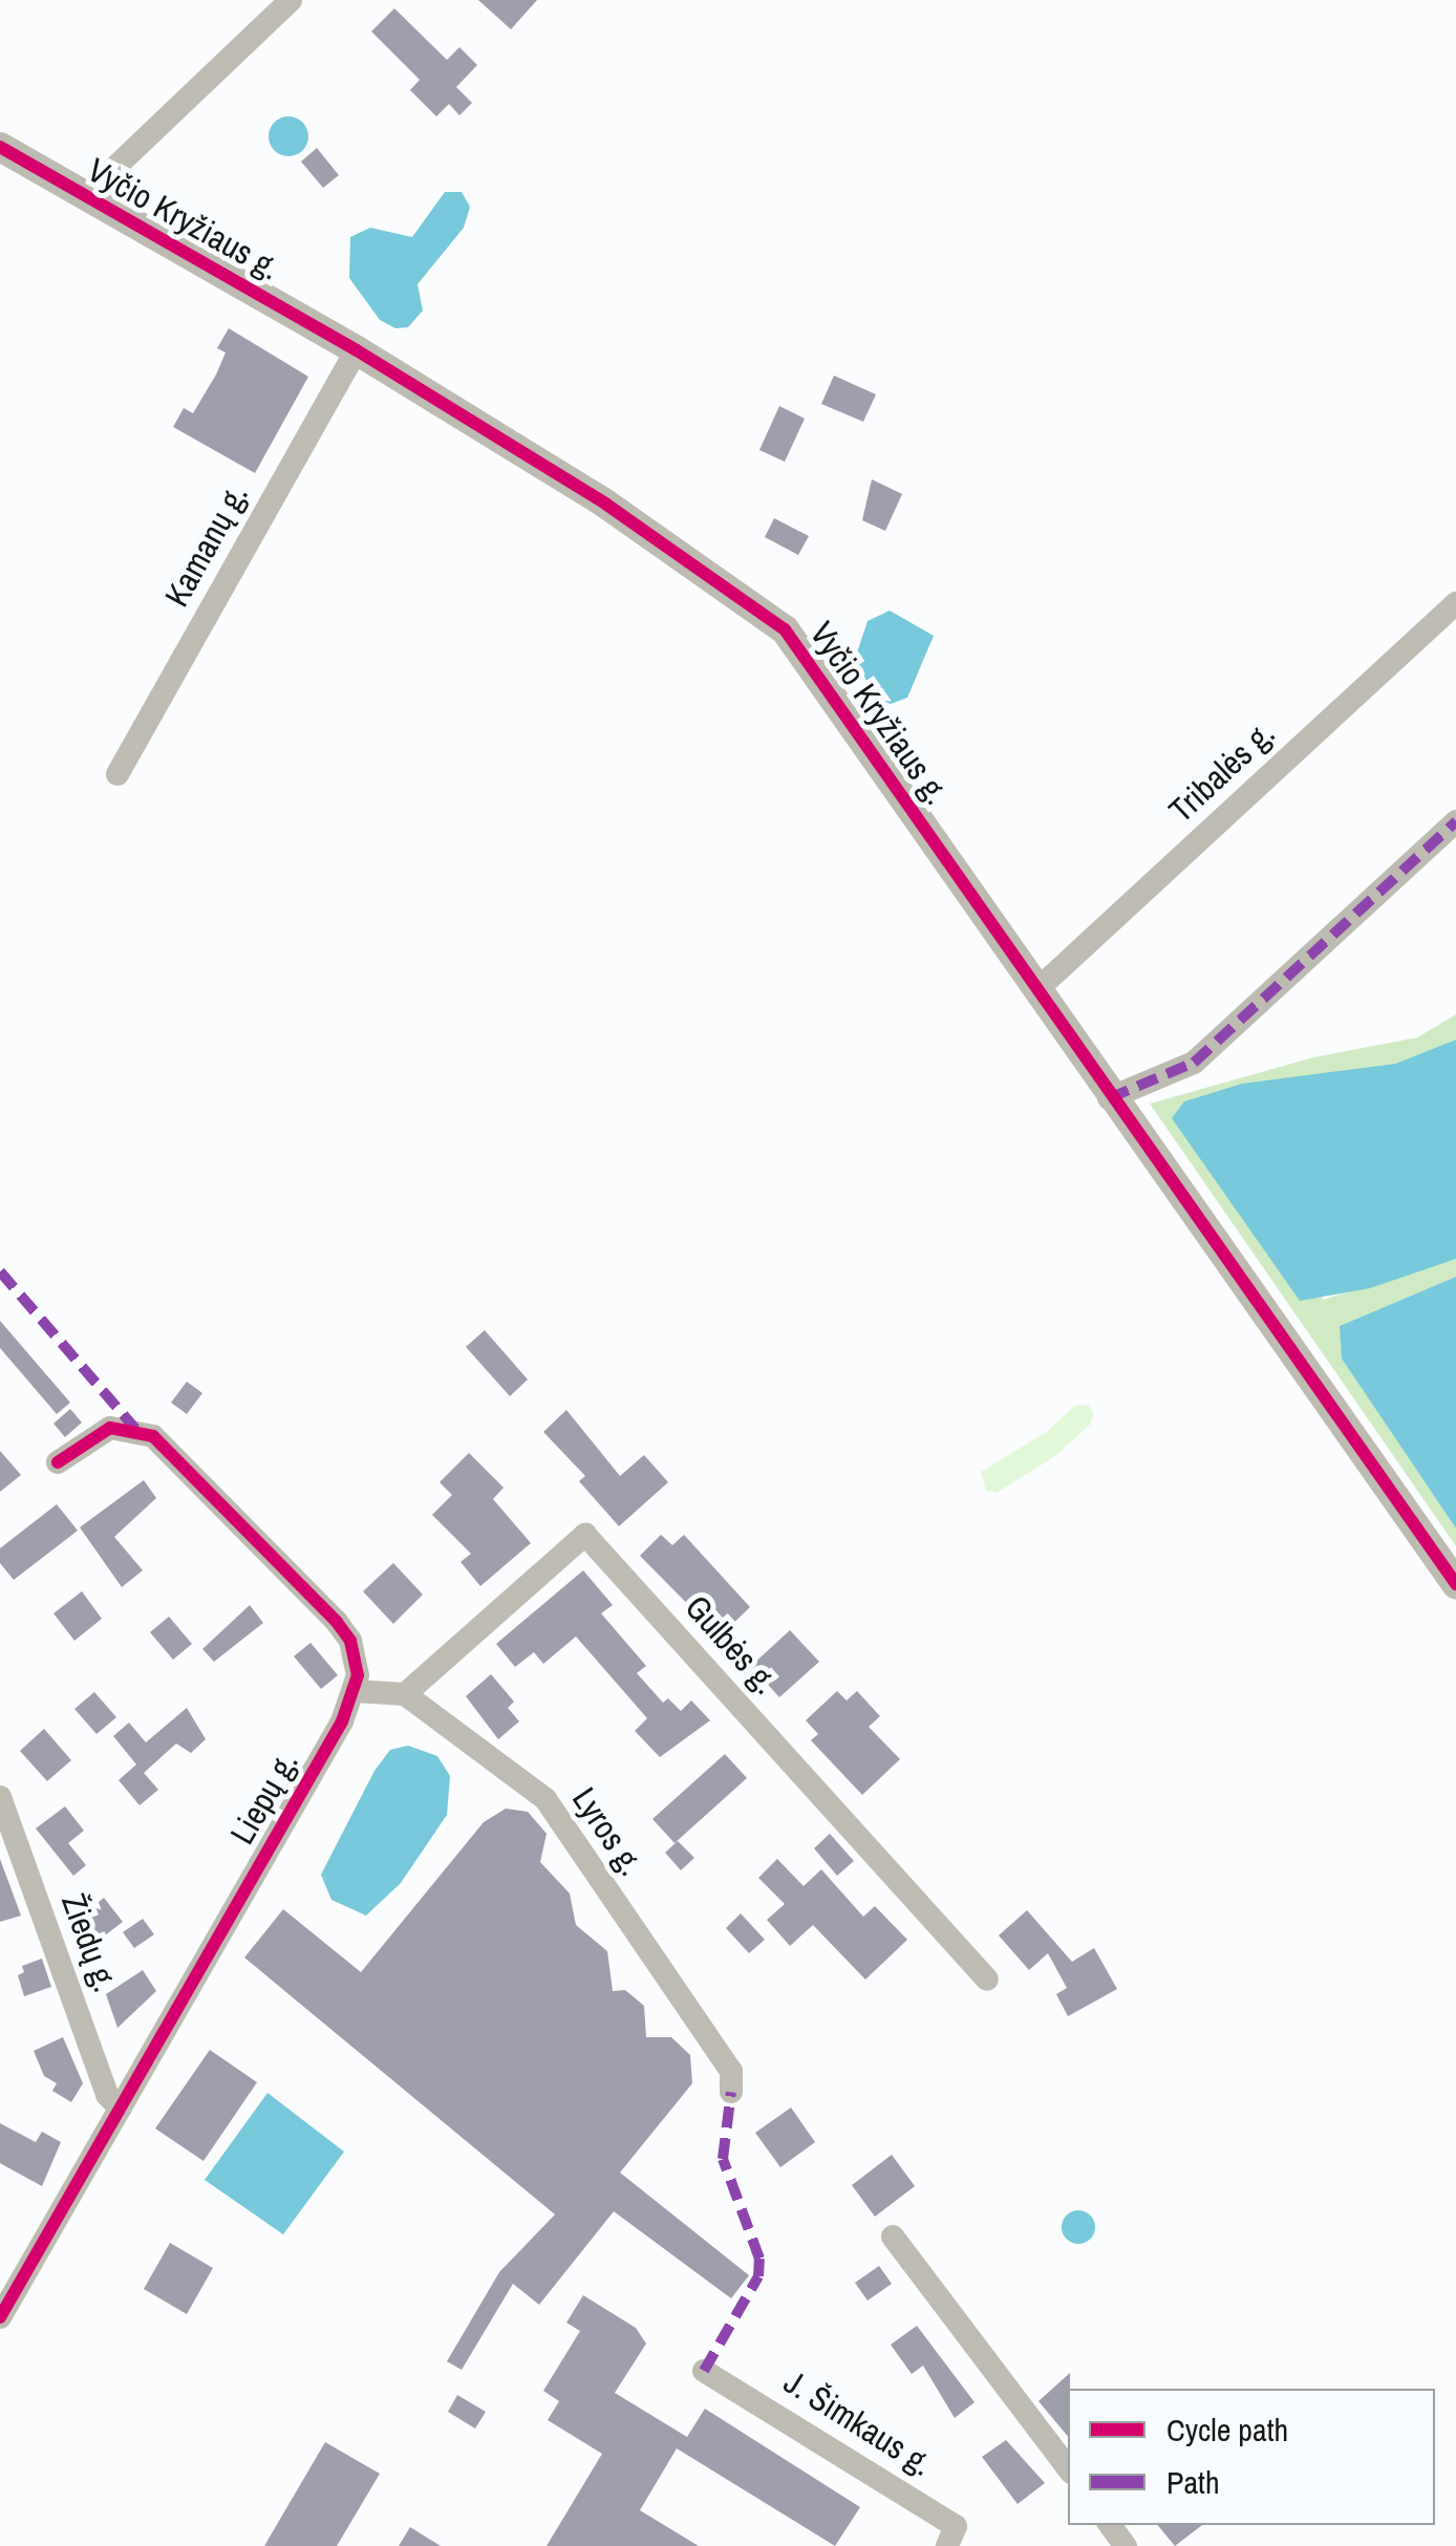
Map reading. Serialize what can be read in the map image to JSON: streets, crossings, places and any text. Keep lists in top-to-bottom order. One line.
{"streets":{"street":["Vyčio Kryžiaus g.","Kamanų g.","Tribalės g.","Gulbės g.","Liepų g.","Lyros g.","Žiedų g.","J. Šimkaus g."]},"crossings":[["Vyčio Kryžiaus g.","Kamanų g."],["Vyčio Kryžiaus g.","Tribalės g."],["Gulbės g.","Lyros g."],["Liepų g.","Žiedų g."]],"legend":["Cycle path","Path"]}
